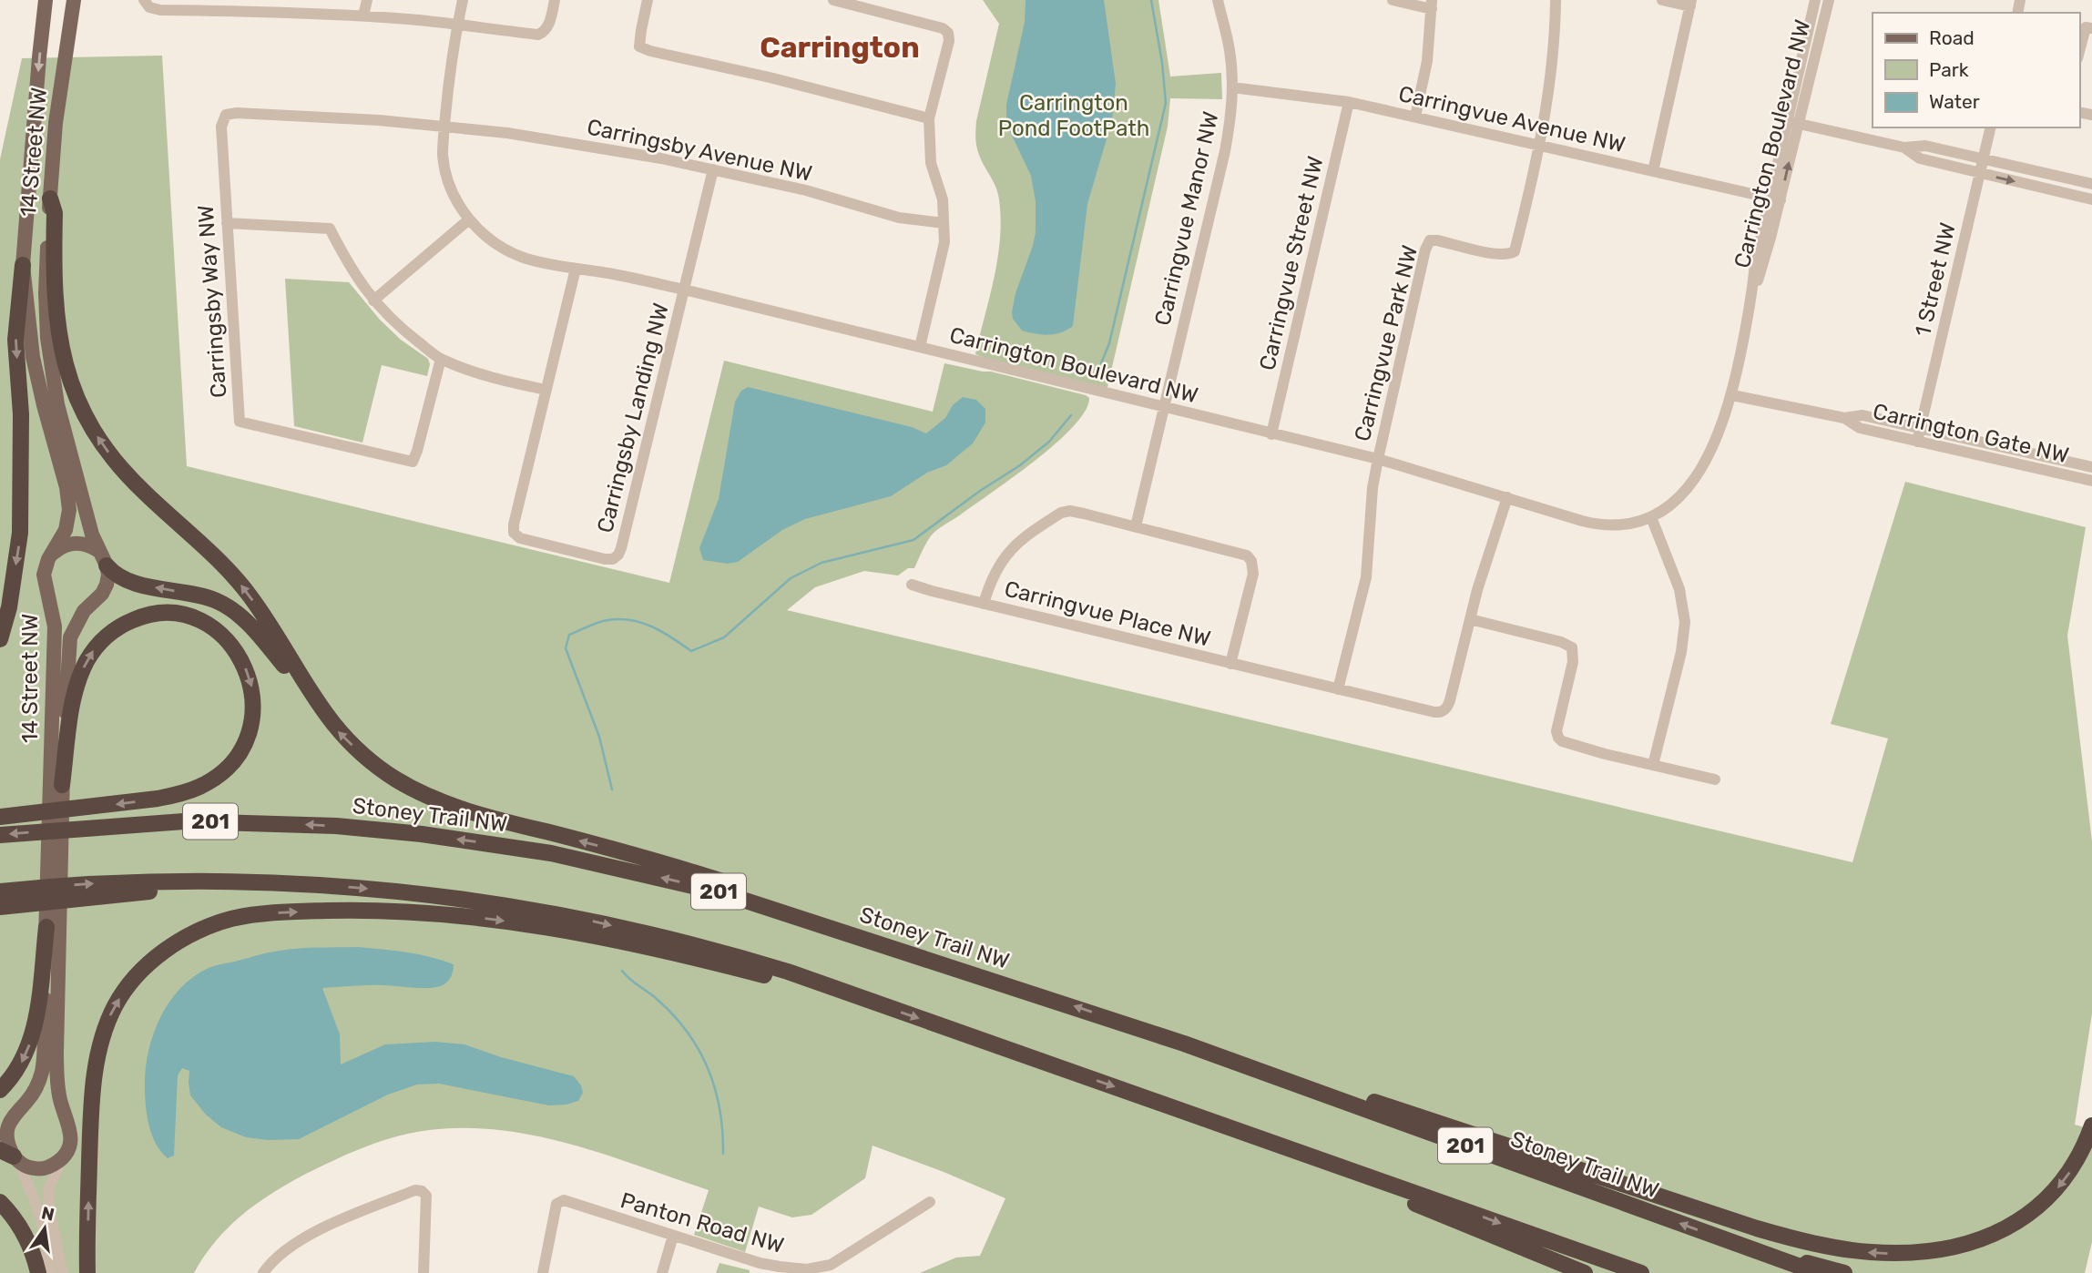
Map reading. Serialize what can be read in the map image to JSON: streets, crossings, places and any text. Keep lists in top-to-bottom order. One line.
{"streets":{"highway":["Stoney Trail NW","201"],"main road":["14 Street NW"],"street":["Carringvue Avenue NW","Carrington Boulevard NW","Carringsby Avenue NW","Carringvue Manor NW","Carringvue Street NW","1 Street NW","Carringsby Way NW","Carringvue Park NW","Carringsby Landing NW","Carrington Gate NW","Carringvue Place NW","Panton Road NW"]},"crossings":[["Carringvue Avenue NW","Carrington Boulevard NW"],["Carringvue Avenue NW","Carringvue Manor NW"],["Carringvue Avenue NW","Carringvue Street NW"],["Carringvue Avenue NW","Carringvue Park NW"],["Carrington Boulevard NW","Carringsby Avenue NW"],["Carrington Boulevard NW","Carringvue Manor NW"],["Carrington Boulevard NW","Carringvue Street NW"],["Carrington Boulevard NW","Carringsby Way NW"],["Carrington Boulevard NW","Carringvue Park NW"],["Carrington Boulevard NW","Carringsby Landing NW"],["Carrington Boulevard NW","Carrington Gate NW"],["Carrington Boulevard NW","Carringvue Place NW"],["Carringsby Avenue NW","Carringsby Way NW"],["Carringvue Manor NW","Carringvue Place NW"],["1 Street NW","Carrington Gate NW"]],"districts":["Carrington"],"parks":["Carrington Pond FootPath"],"legend":["Road","Park","Water"],"north":"top"}
